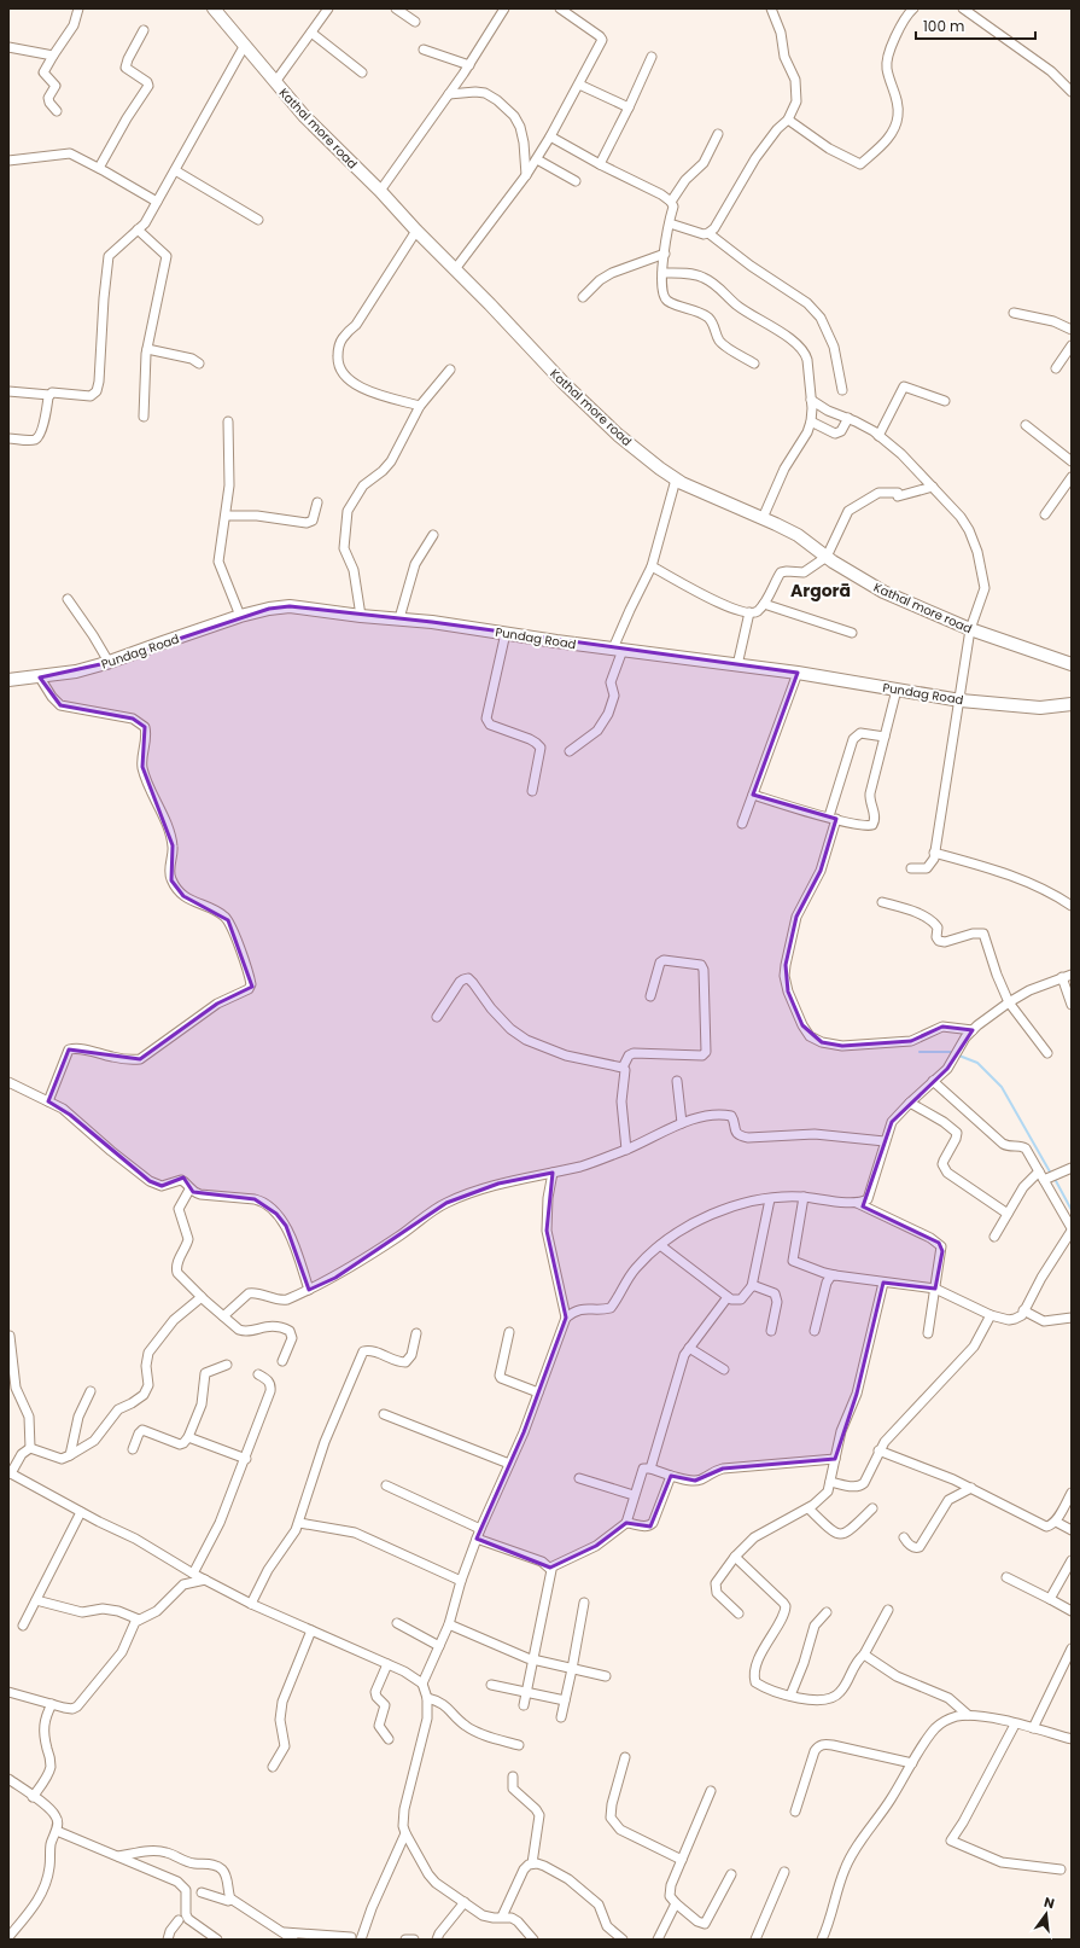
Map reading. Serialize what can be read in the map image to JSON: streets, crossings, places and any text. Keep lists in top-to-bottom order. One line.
{"streets":{"main road":["Kathal more road","Pundag Road"]},"districts":["Argorā"],"scale_bar":"100 m","north":"top"}
